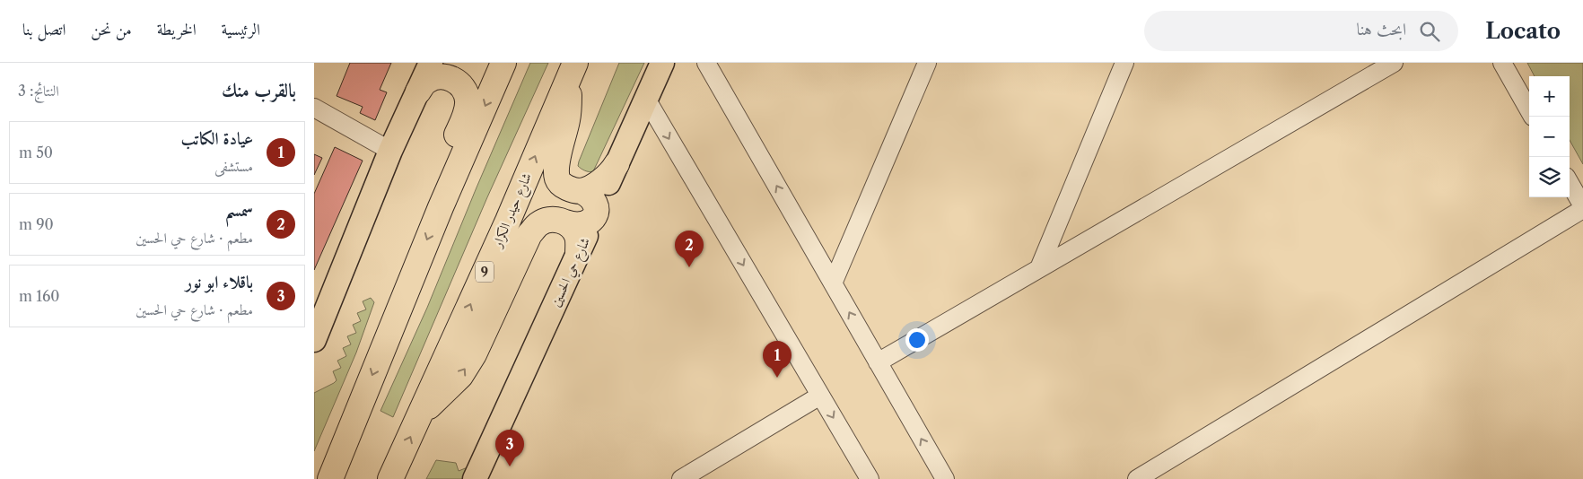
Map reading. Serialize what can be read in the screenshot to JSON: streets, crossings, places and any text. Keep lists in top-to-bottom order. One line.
{"streets":{"highway":["شارع حيدر الكرار","9"],"main road":["شارع حي الحسين"]},"page":{"header":"Locato","search":"ابحث هنا","nav":["الرئيسية","الخريطة","من نحن","اتصل بنا"],"heading":["بالقرب منك","النتائج: 3"],"map_buttons":["+","−"],"list":[{"mark":"1","name":"عيادة الكاتب","note":"مستشفى","value":"50 m"},{"mark":"2","name":"سمسم","note":"مطعم · شارع حي الحسين","value":"90 m"},{"mark":"3","name":"باقلاء ابو نور","note":"مطعم · شارع حي الحسين","value":"160 m"}],"pins":["2","1","3"]}}
